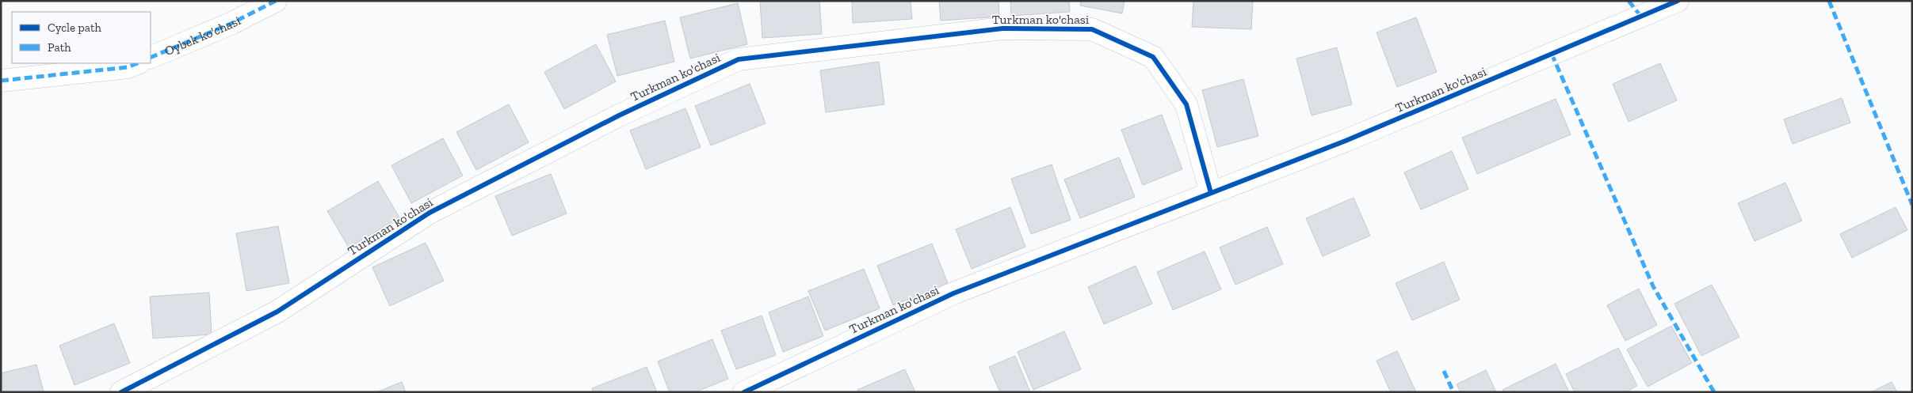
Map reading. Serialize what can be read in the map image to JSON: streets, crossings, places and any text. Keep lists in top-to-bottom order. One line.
{"streets":{"street":["Turkman ko'chasi","Oybek ko'chasi"]},"legend":["Cycle path","Path"]}
